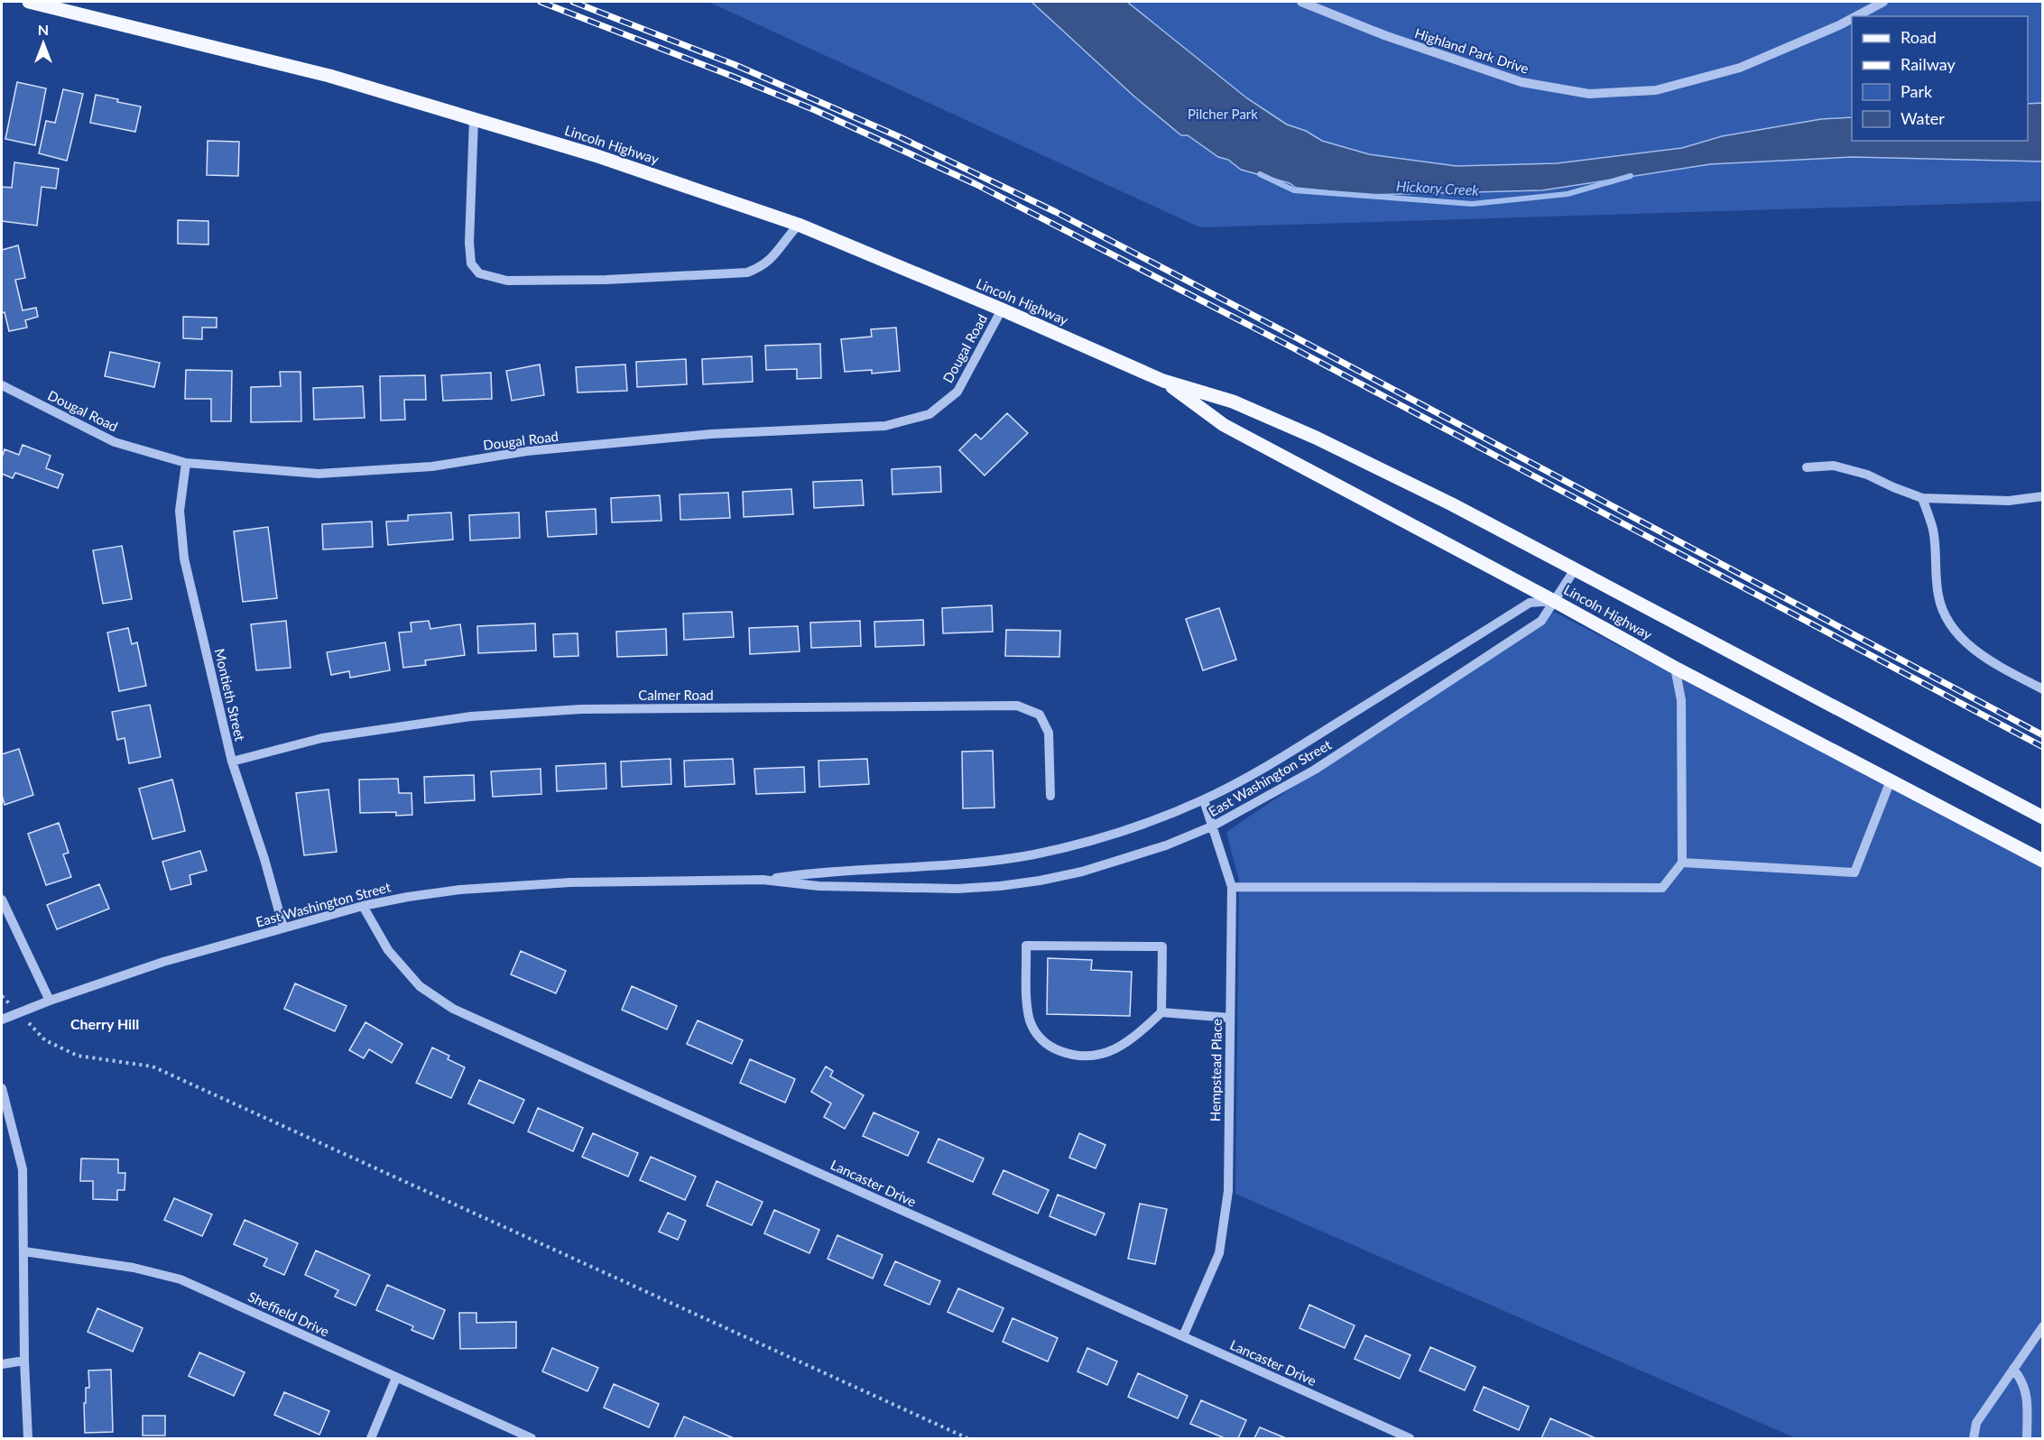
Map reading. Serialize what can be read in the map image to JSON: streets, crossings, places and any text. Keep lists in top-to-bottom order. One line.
{"streets":{"main road":["Lincoln Highway"],"street":["Highland Park Drive","Dougal Road","Montieth Street","Calmer Road","East Washington Street","Hempstead Place","Lancaster Drive","Sheffield Drive"]},"crossings":[["Lincoln Highway","Dougal Road"],["Lincoln Highway","East Washington Street"],["Dougal Road","Montieth Street"],["Montieth Street","Calmer Road"],["Montieth Street","East Washington Street"],["East Washington Street","Hempstead Place"],["East Washington Street","Lancaster Drive"],["Hempstead Place","Lancaster Drive"]],"districts":["Cherry Hill"],"water":["Hickory Creek"],"parks":["Pilcher Park"],"legend":["Road","Railway","Park","Water"],"north":"top"}
